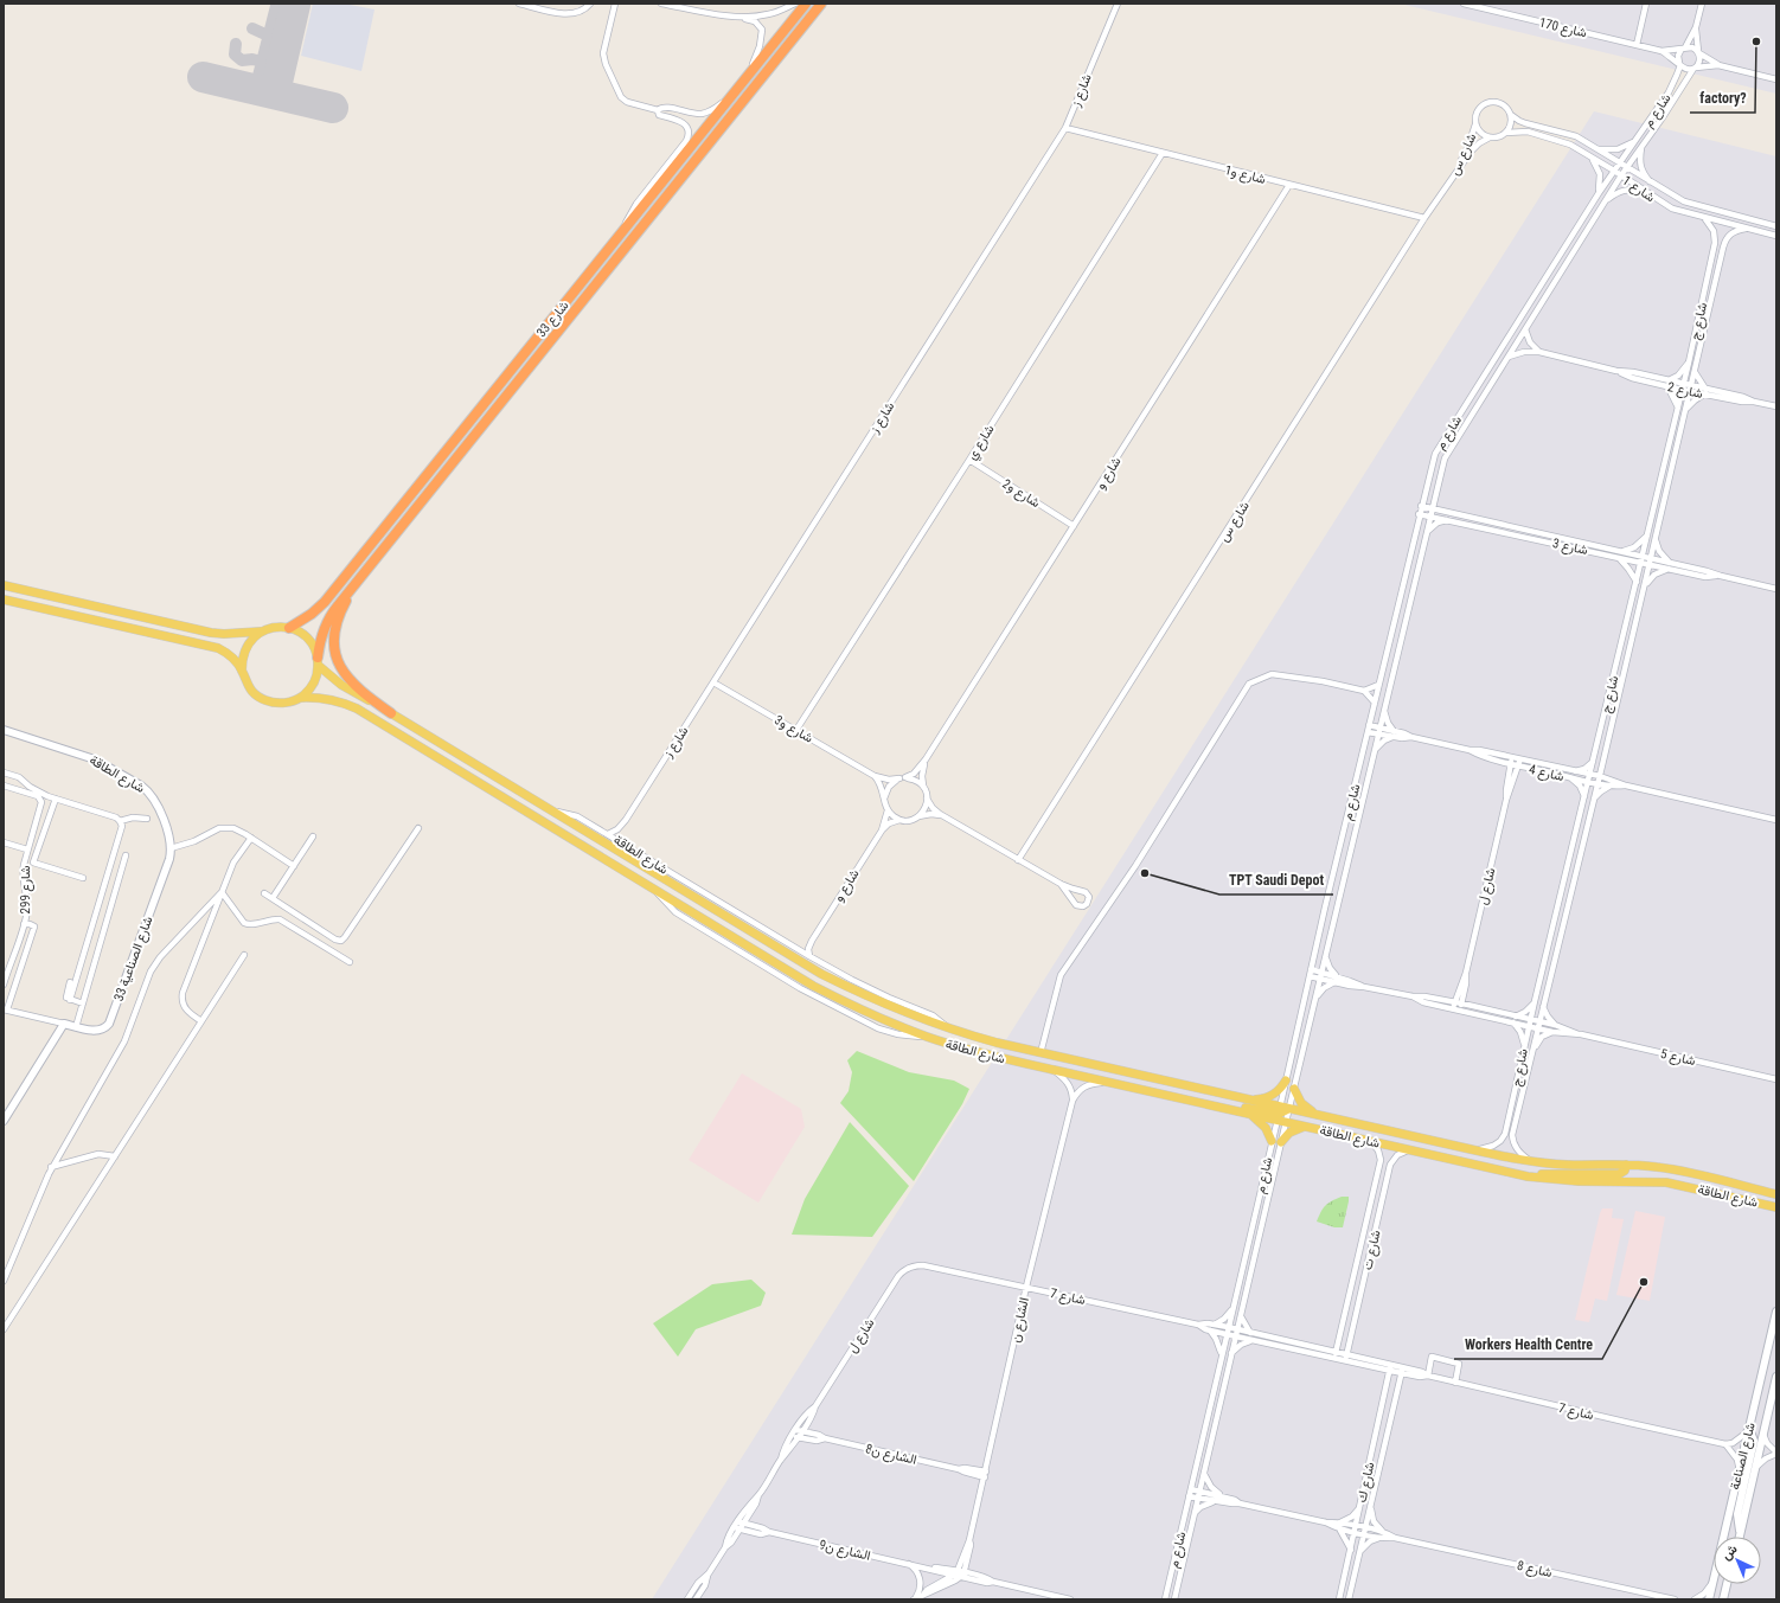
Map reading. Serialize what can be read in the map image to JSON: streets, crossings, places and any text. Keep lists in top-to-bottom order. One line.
{"streets":{"highway":["شارع 33"],"main road":["شارع الطاقة"],"street":["شارع 170","شارع ز","شارع م","شارع س","شارع و1","شارع 1","شارع ج","شارع 2","شارع ي","شارع و","شارع و2","شارع 3","شارع و3","شارع 4","شارع ل","شارع 299","شارع الصناعية 33","شارع 5","شارع ت","شارع 7","الشارع ن","الشارع ن8","شارع الصناعة","شارع ك","الشارع ن9","شارع 8"]},"crossings":[["شارع 170","شارع م"],["شارع ز","شارع و1"],["شارع ز","شارع و3"],["شارع ز","شارع الطاقة"],["شارع م","شارع 1"],["شارع م","شارع 2"],["شارع م","شارع 3"],["شارع م","شارع 4"],["شارع م","شارع الطاقة"],["شارع م","شارع 5"],["شارع م","شارع 7"],["شارع م","شارع 8"],["شارع س","شارع و1"],["شارع س","شارع 1"],["شارع و1","شارع ي"],["شارع و1","شارع و"],["شارع 1","شارع ج"],["شارع 33","شارع الطاقة"],["شارع ج","شارع 2"],["شارع ج","شارع 3"],["شارع ج","شارع 4"],["شارع ج","شارع الطاقة"],["شارع ج","شارع 5"],["شارع ي","شارع و2"],["شارع ي","شارع و3"],["شارع و","شارع و2"],["شارع و","شارع و3"],["شارع و","شارع الطاقة"],["شارع 4","شارع ل"],["شارع الطاقة","شارع الصناعية 33"],["شارع الطاقة","شارع ت"],["شارع ل","شارع 5"],["شارع ل","شارع 7"],["شارع ل","الشارع ن8"],["شارع ل","الشارع ن9"],["شارع ت","شارع 7"],["شارع 7","الشارع ن"],["شارع 7","شارع ك"],["الشارع ن","الشارع ن8"],["الشارع ن","الشارع ن9"],["شارع ك","شارع 8"]],"places":["factory?","TPT Saudi Depot","Workers Health Centre"],"north":"top left"}
